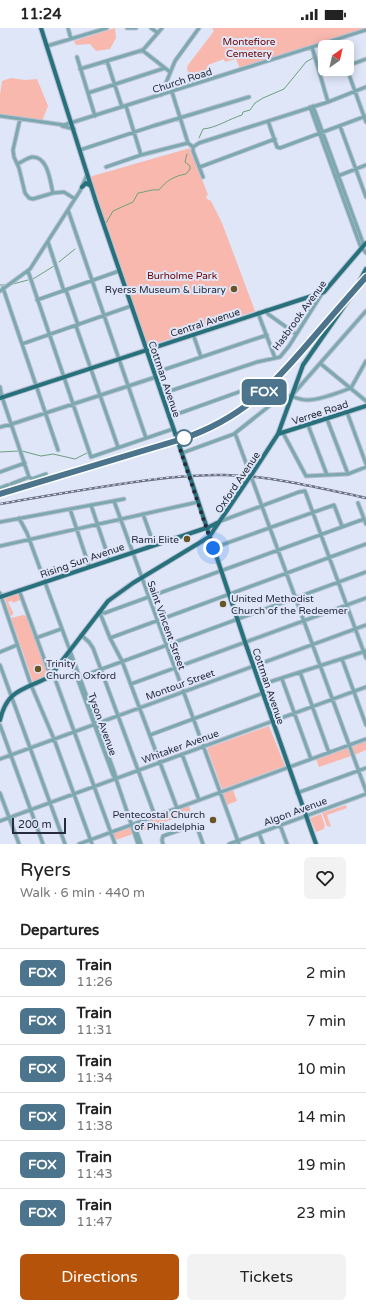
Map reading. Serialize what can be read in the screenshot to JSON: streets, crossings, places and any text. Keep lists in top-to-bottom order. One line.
{"streets":{"main road":["Hasbrook Avenue","Central Avenue","Cottman Avenue","Verree Road","Oxford Avenue","Rising Sun Avenue"],"street":["Church Road","Saint Vincent Street","Montour Street","Tyson Avenue","Whitaker Avenue","Algon Avenue"]},"crossings":[["Church Road","Cottman Avenue"],["Hasbrook Avenue","Central Avenue"],["Hasbrook Avenue","Cottman Avenue"],["Central Avenue","Cottman Avenue"],["Cottman Avenue","Oxford Avenue"],["Cottman Avenue","Rising Sun Avenue"],["Cottman Avenue","Montour Street"],["Cottman Avenue","Whitaker Avenue"],["Cottman Avenue","Algon Avenue"],["Verree Road","Oxford Avenue"],["Oxford Avenue","Rising Sun Avenue"],["Oxford Avenue","Saint Vincent Street"],["Oxford Avenue","Tyson Avenue"],["Rising Sun Avenue","Saint Vincent Street"],["Rising Sun Avenue","Tyson Avenue"],["Saint Vincent Street","Montour Street"],["Saint Vincent Street","Whitaker Avenue"],["Saint Vincent Street","Algon Avenue"],["Montour Street","Tyson Avenue"],["Tyson Avenue","Whitaker Avenue"]],"parks":["Montefiore Cemetery","Burholme Park"],"places":["Ryerss Museum & Library","Rami Elite","United Methodist Church of the Redeemer","Trinity Church Oxford","Pentecostal Church of Philadelphia"],"scale_bar":"200 m","north":"top right","page":{"status":"11:24","on_map":"FOX","scale":"200 m","heading":[["Ryers","Walk · 6 min · 440 m"],"Departures"],"list":[{"mark":"FOX","name":"Train","note":"11:26","value":"2 min"},{"mark":"FOX","name":"Train","note":"11:31","value":"7 min"},{"mark":"FOX","name":"Train","note":"11:34","value":"10 min"},{"mark":"FOX","name":"Train","note":"11:38","value":"14 min"},{"mark":"FOX","name":"Train","note":"11:43","value":"19 min"},{"mark":"FOX","name":"Train","note":"11:47","value":"23 min"}],"buttons":["Directions","Tickets"]}}
